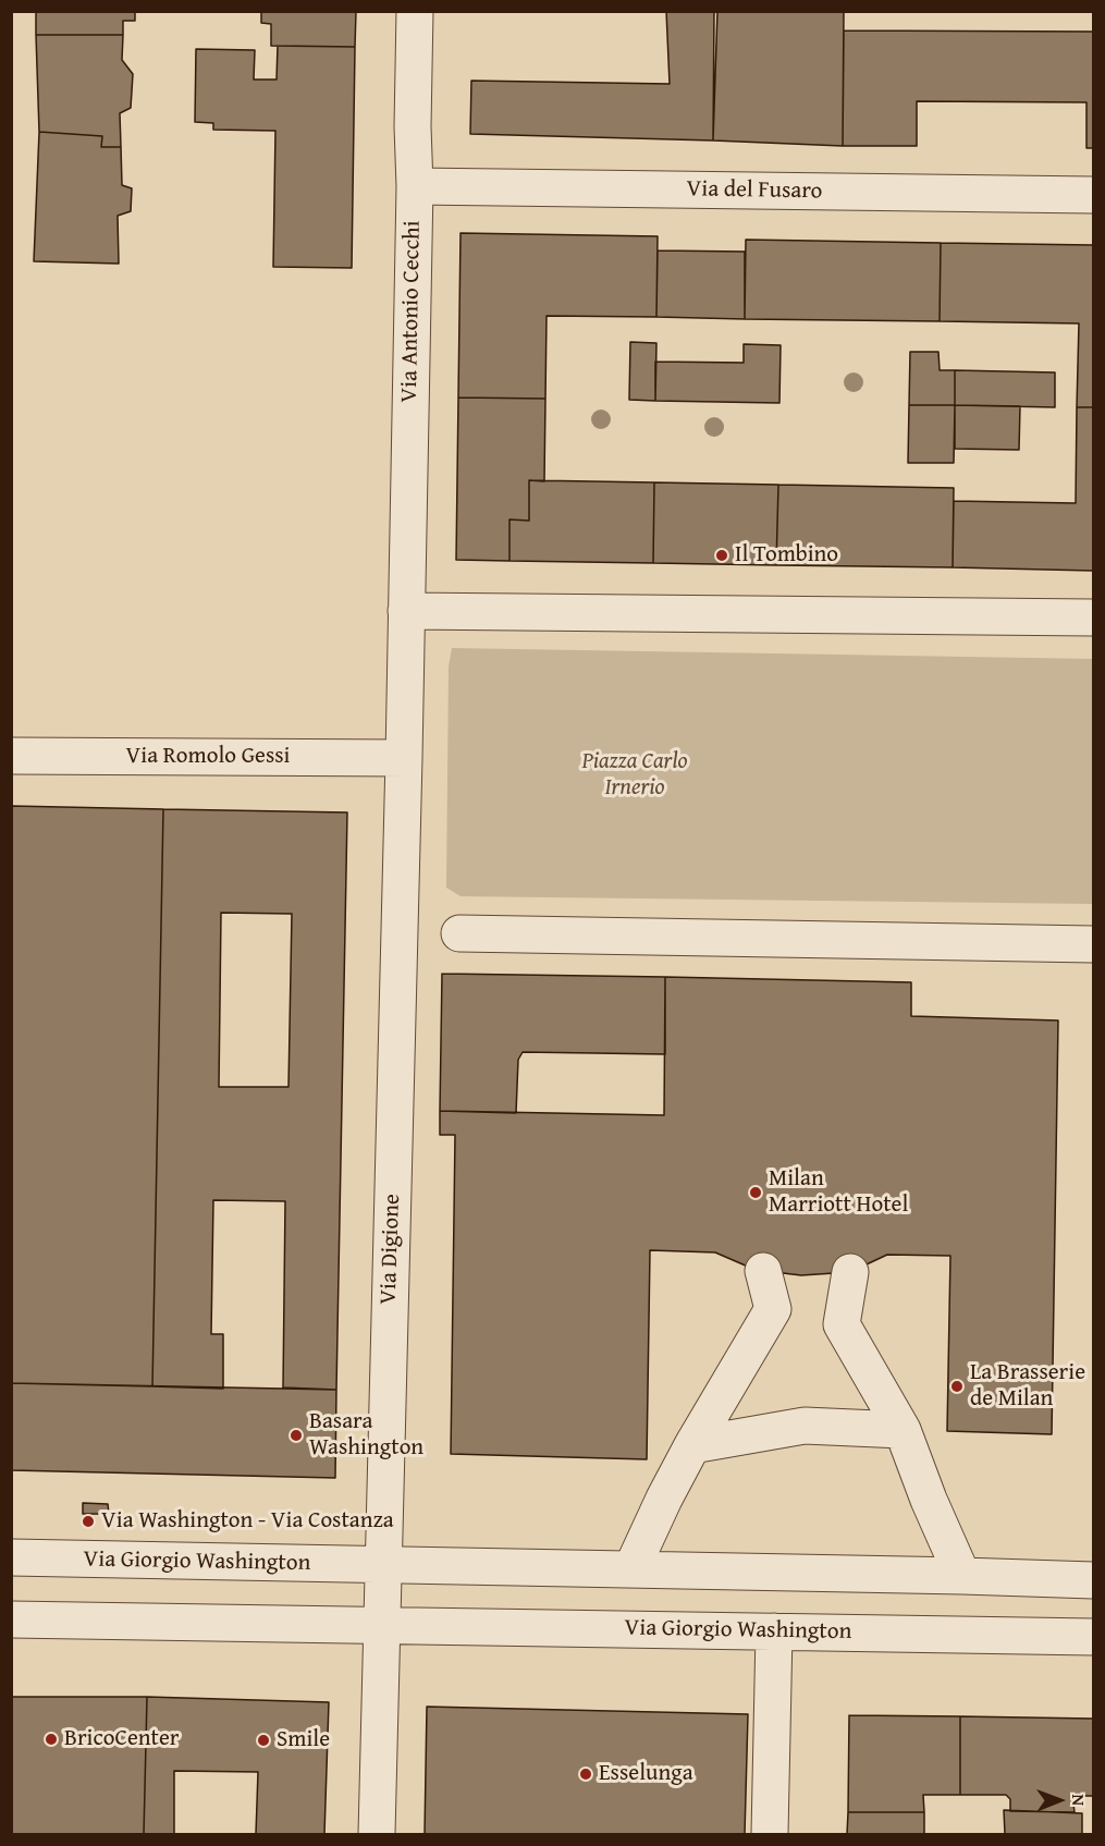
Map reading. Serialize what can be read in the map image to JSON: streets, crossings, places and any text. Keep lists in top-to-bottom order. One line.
{"streets":{"street":["Via del Fusaro","Via Antonio Cecchi","Via Romolo Gessi","Via Digione","Via Giorgio Washington"]},"crossings":[["Via del Fusaro","Via Antonio Cecchi"],["Via Romolo Gessi","Via Digione"],["Via Digione","Via Giorgio Washington"]],"parks":["Piazza Carlo Irnerio"],"places":["Il Tombino","Milan Marriott Hotel","La Brasserie de Milan","Basara Washington","Via Washington - Via Costanza","BricoCenter","Smile","Esselunga"],"north":"right"}
